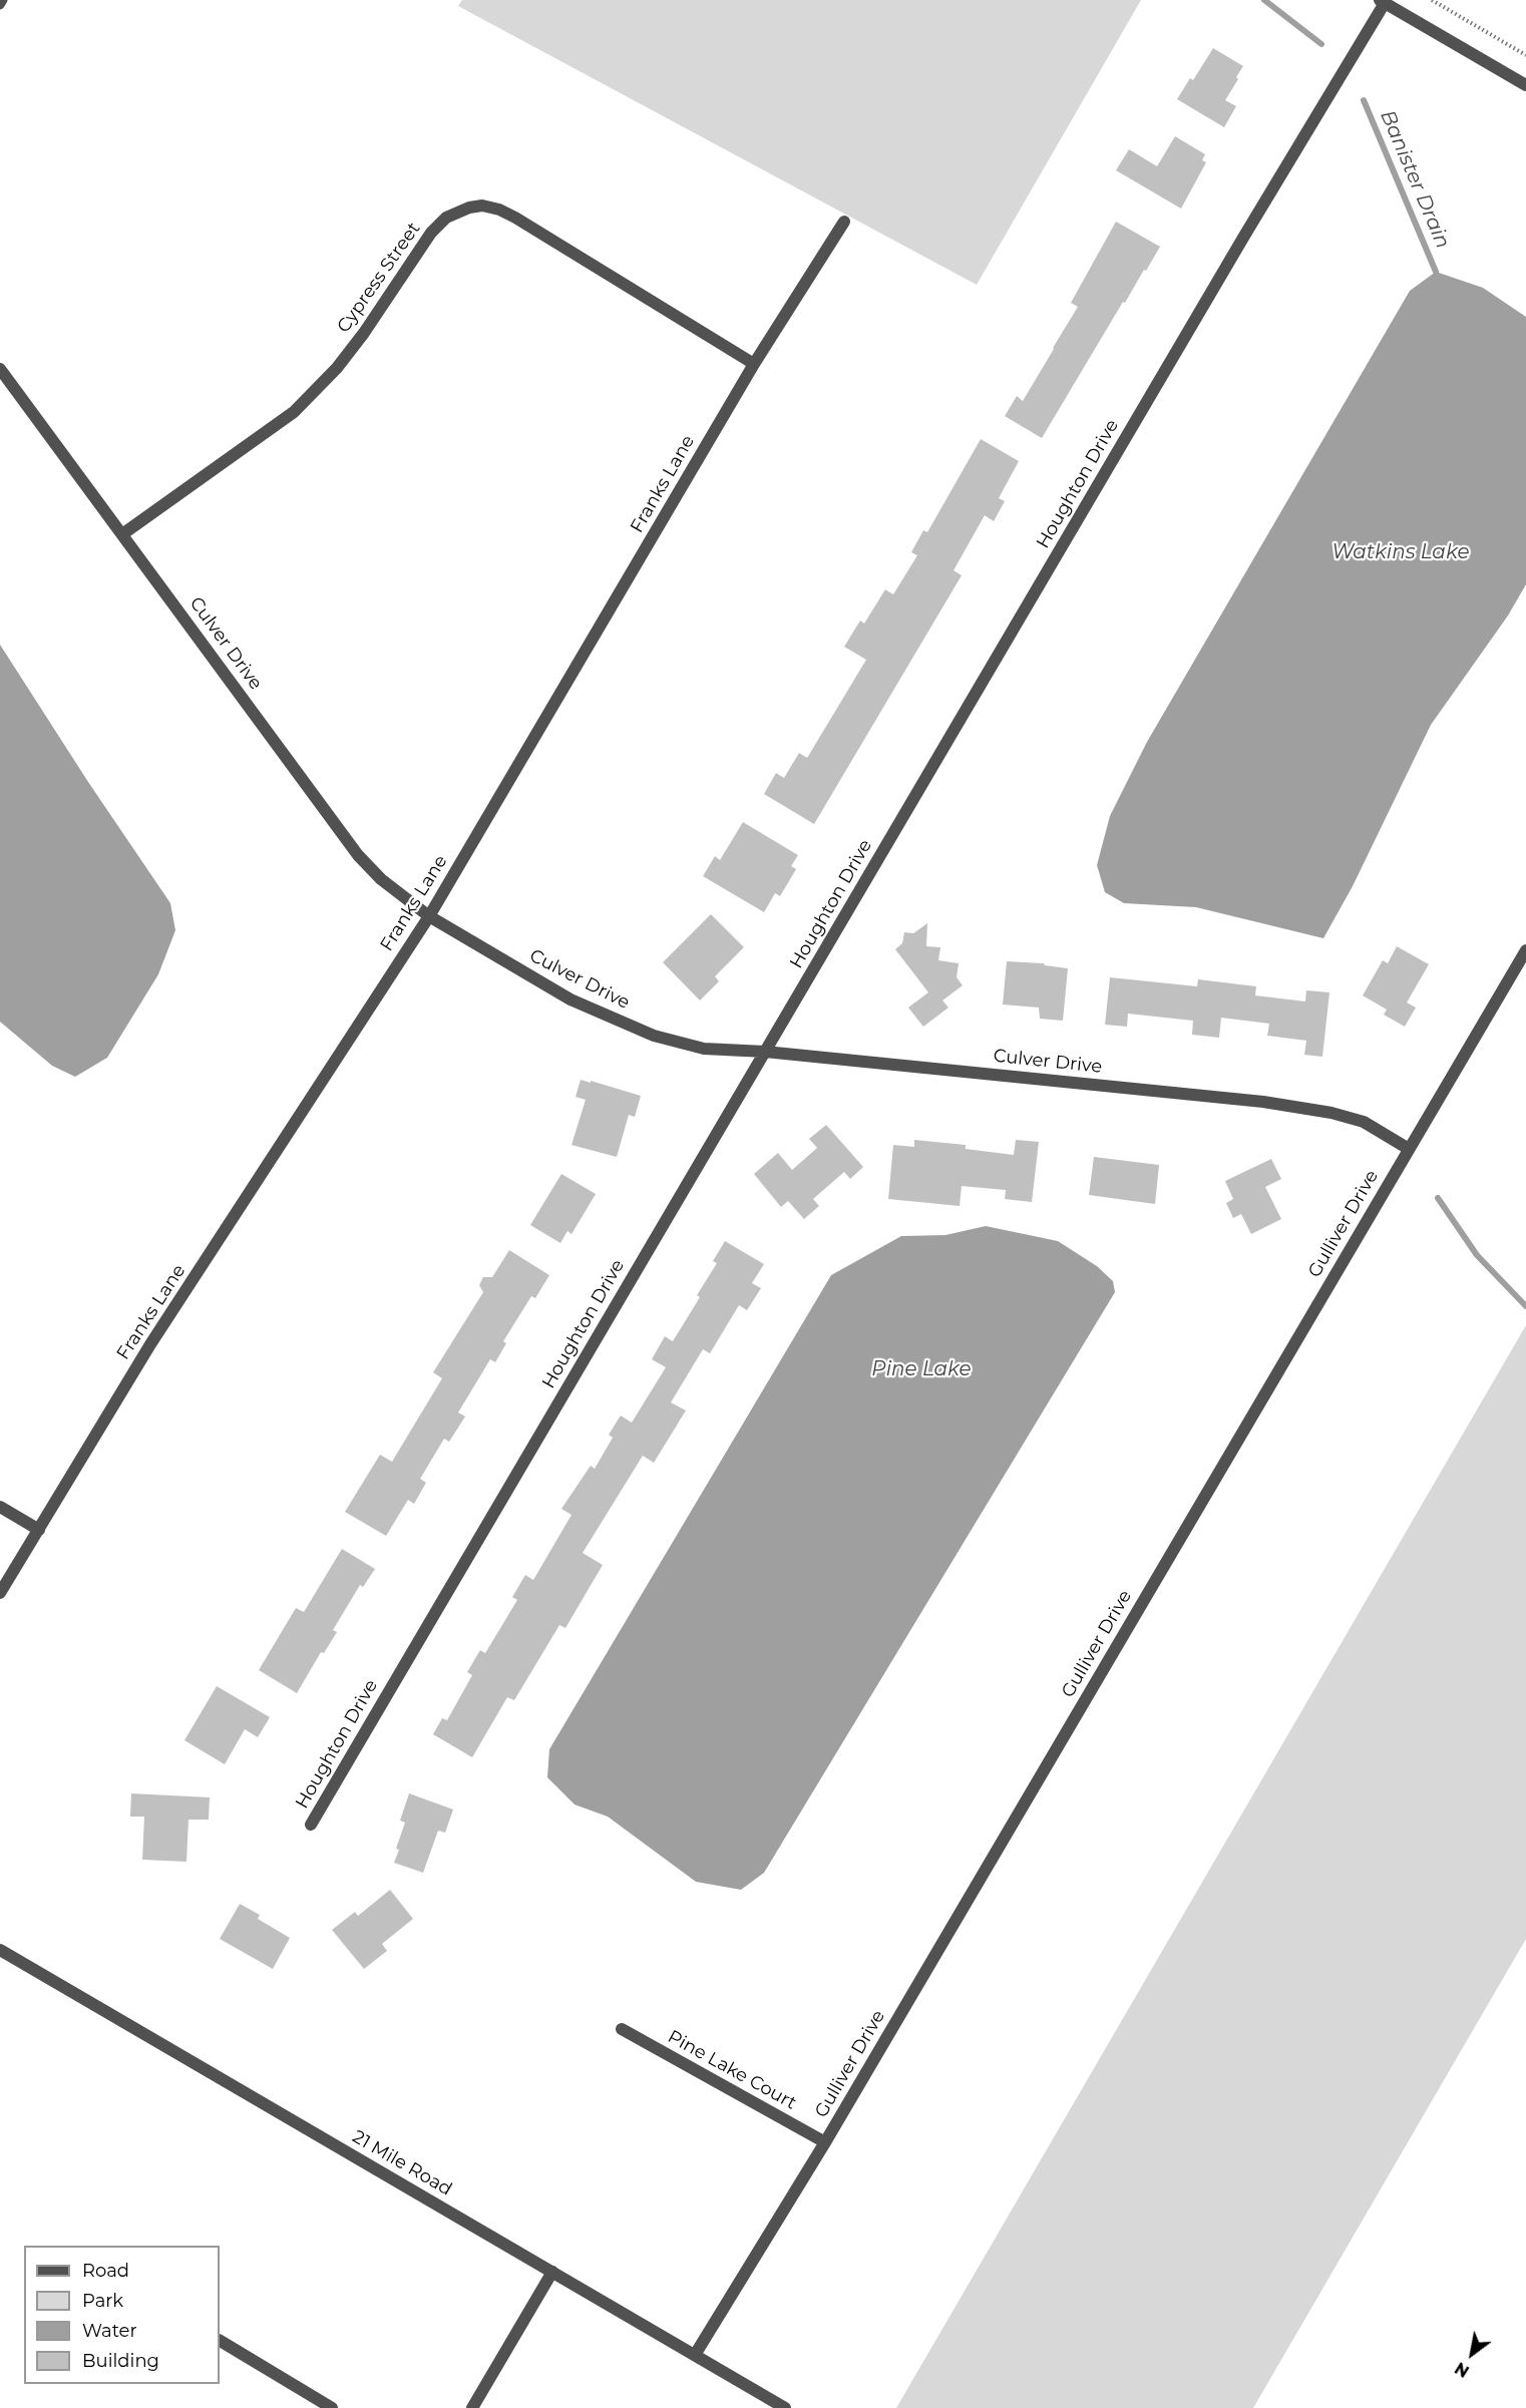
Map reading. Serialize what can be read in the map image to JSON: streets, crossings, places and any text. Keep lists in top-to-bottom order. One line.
{"streets":{"street":["Cypress Street","Franks Lane","Houghton Drive","Culver Drive","Gulliver Drive","Pine Lake Court","21 Mile Road"]},"crossings":[["Cypress Street","Franks Lane"],["Cypress Street","Culver Drive"],["Franks Lane","Culver Drive"],["Houghton Drive","Culver Drive"],["Culver Drive","Gulliver Drive"],["Gulliver Drive","Pine Lake Court"],["Gulliver Drive","21 Mile Road"]],"water":["Banister Drain","Watkins Lake","Pine Lake"],"legend":["Road","Park","Water","Building"],"north":"bottom left"}
